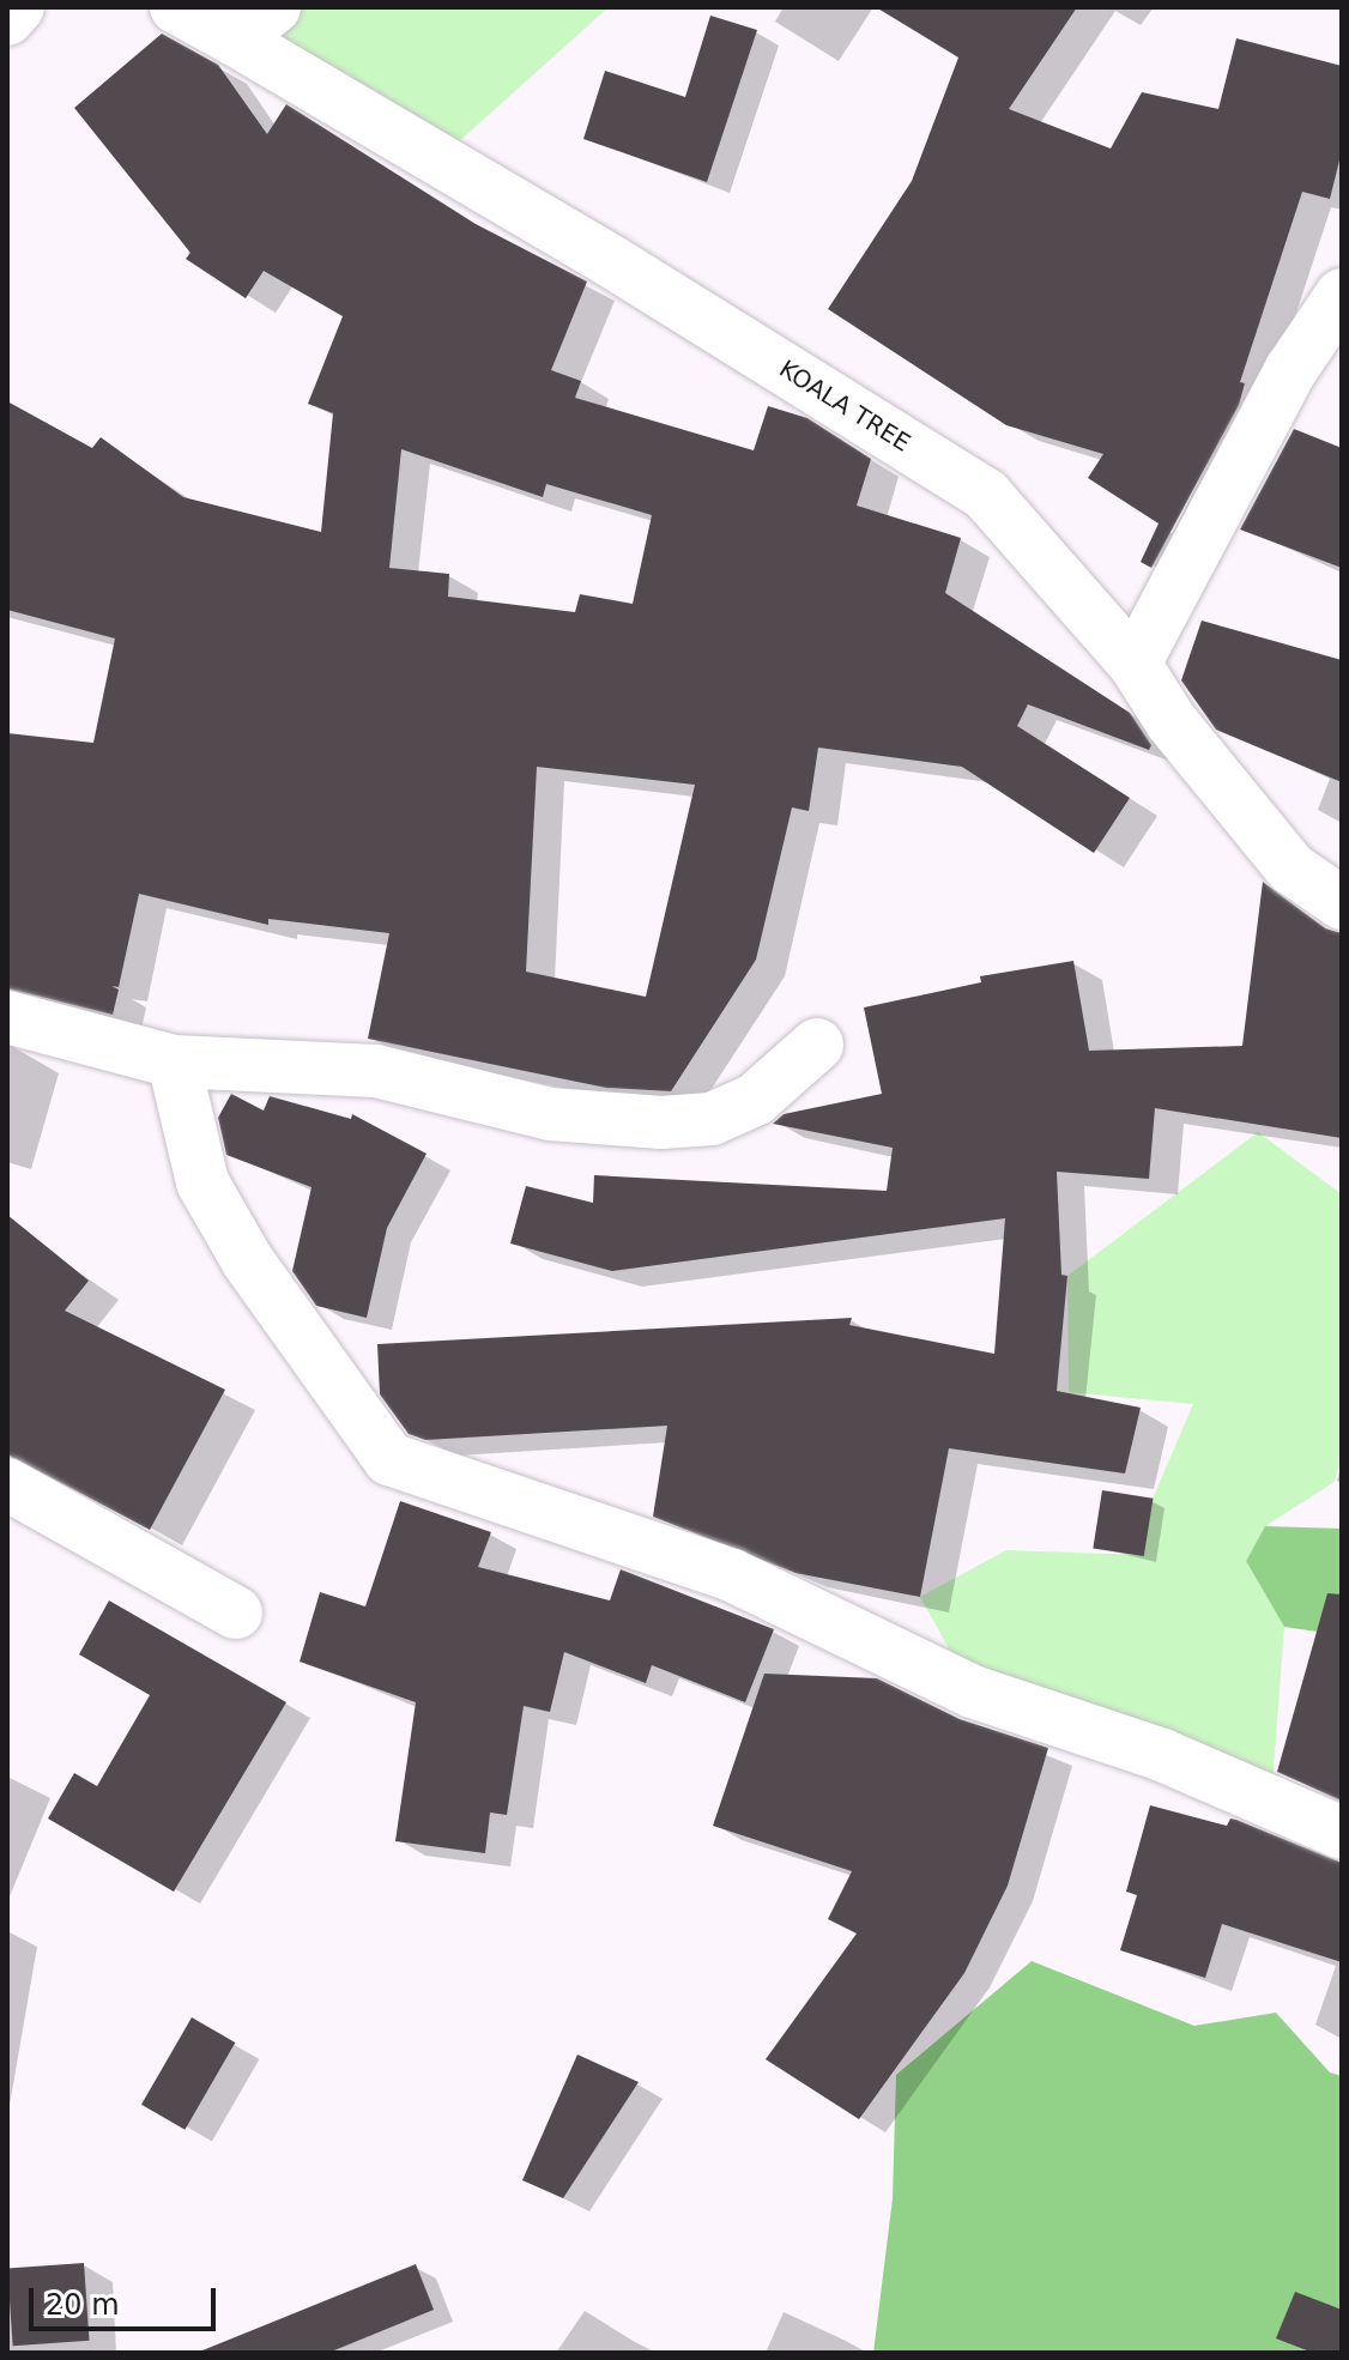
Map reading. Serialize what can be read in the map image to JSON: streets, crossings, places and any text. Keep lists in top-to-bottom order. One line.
{"streets":{"street":["KOALA TREE"]},"scale_bar":"20 m"}
